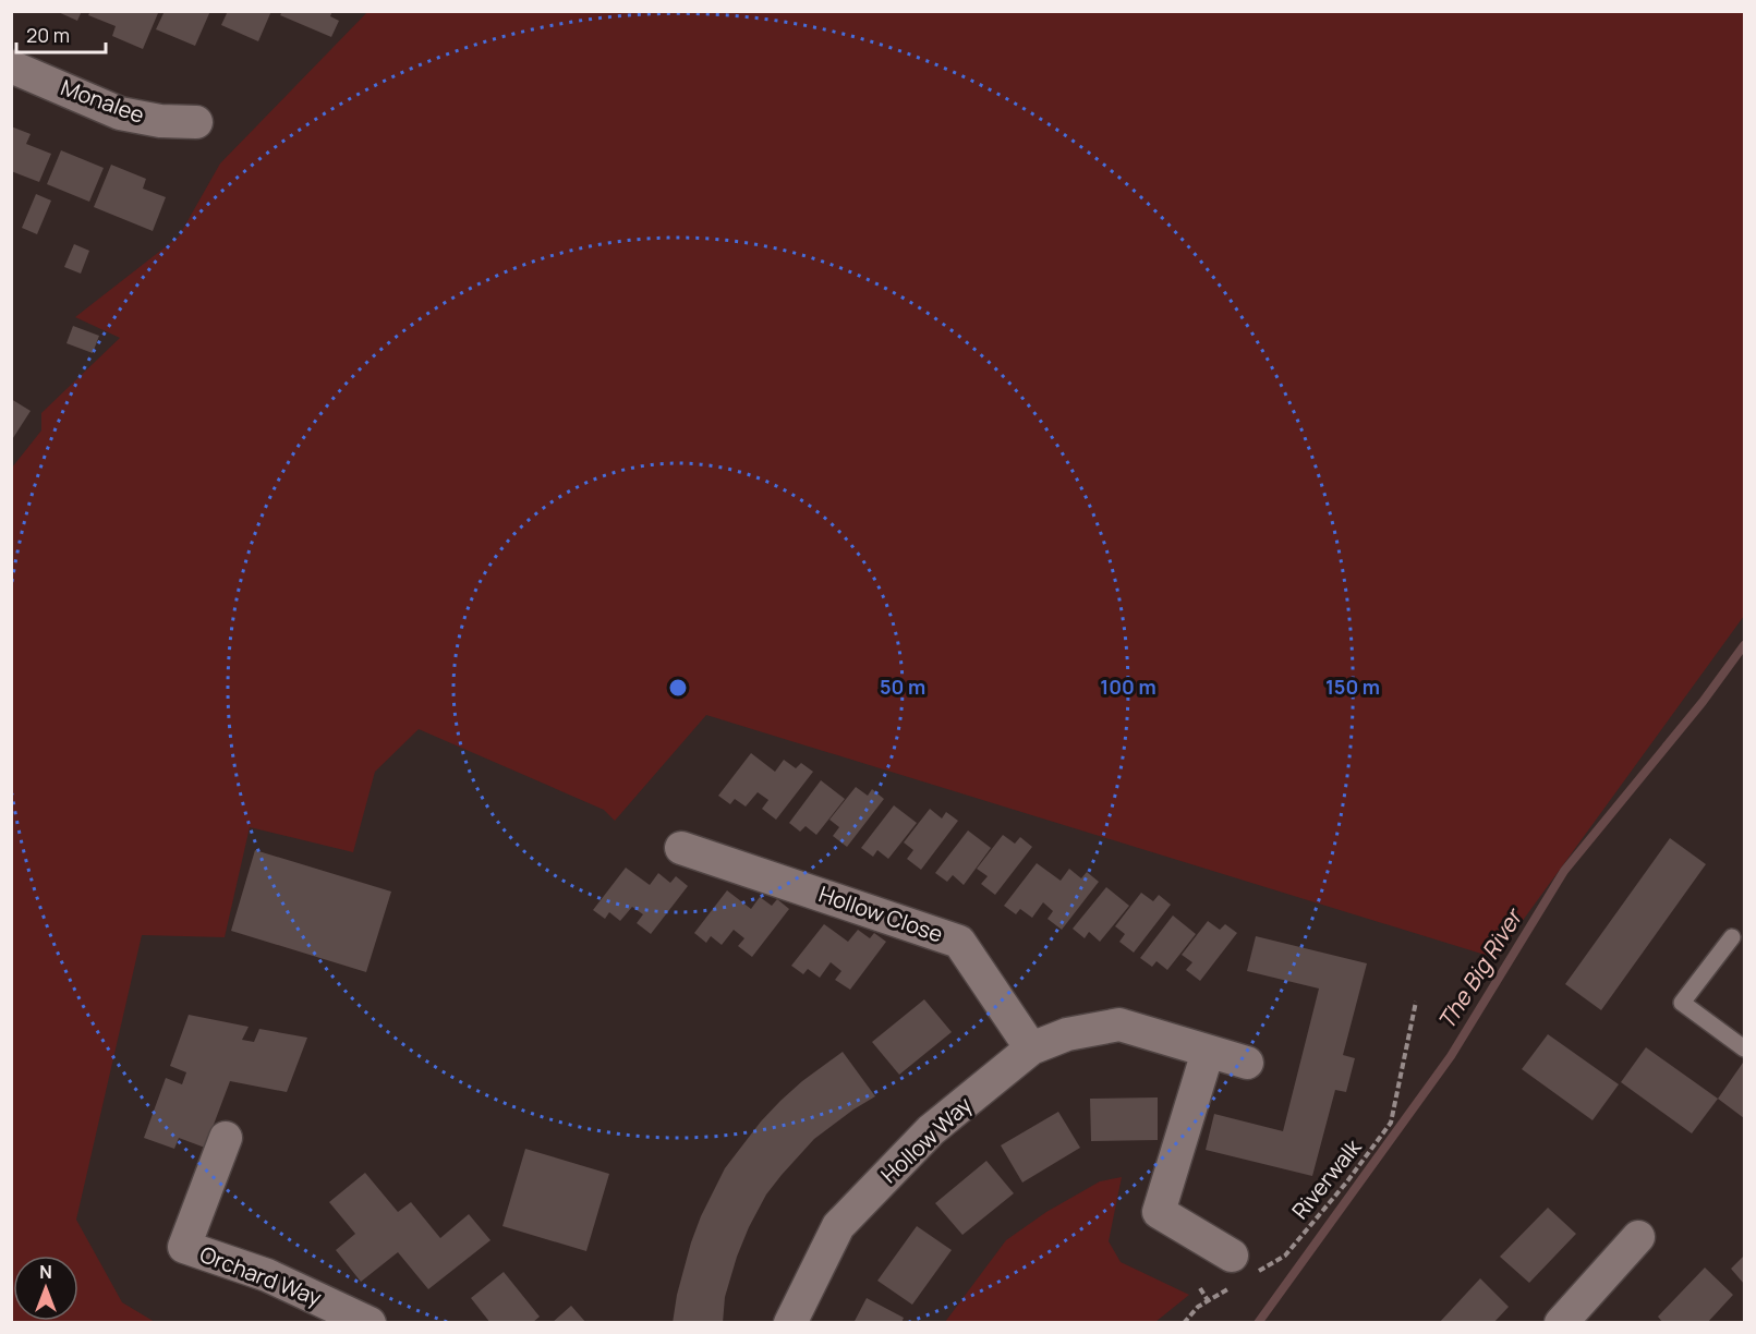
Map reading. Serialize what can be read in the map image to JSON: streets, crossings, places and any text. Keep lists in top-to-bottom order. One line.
{"streets":{"street":["Monalee","Hollow Close","Hollow Way","Orchard Way"],"path":["Riverwalk"]},"crossings":[["Hollow Close","Hollow Way"]],"water":["The Big River"],"scale_bar":"20 m","north":"top","rings":["50 m","100 m","150 m"]}
